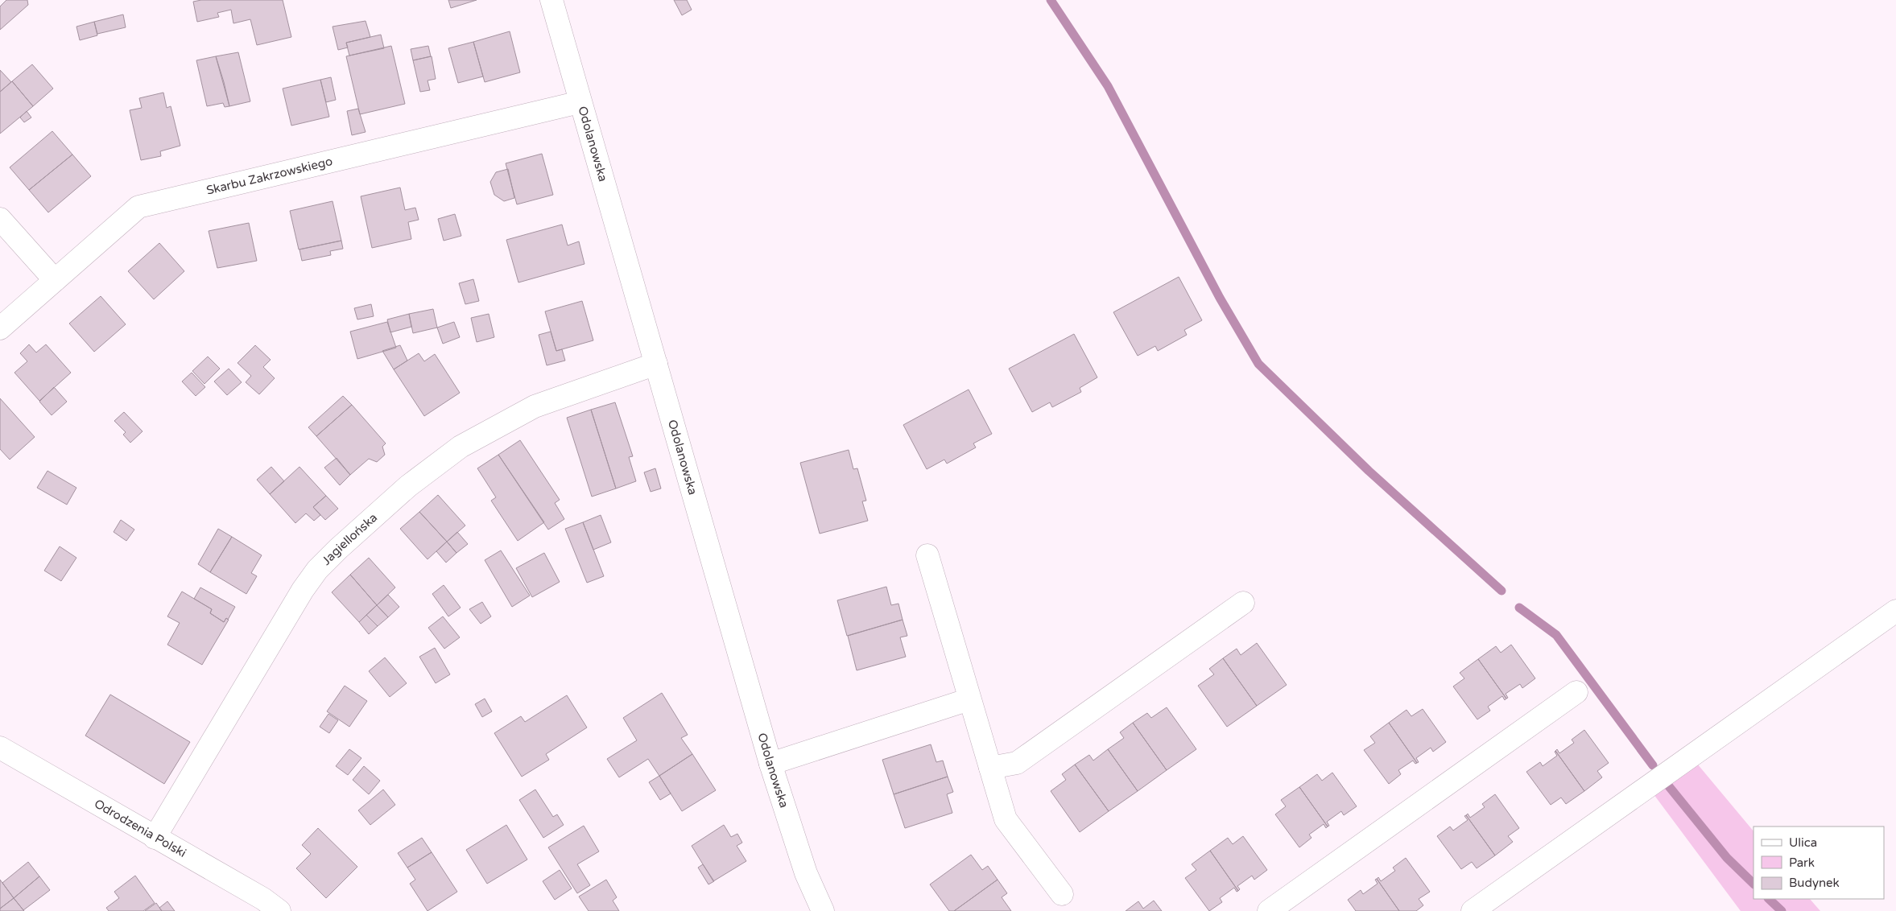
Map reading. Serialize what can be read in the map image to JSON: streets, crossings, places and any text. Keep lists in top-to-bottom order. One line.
{"streets":{"street":["Odolanowska","Skarbu Zakrzowskiego","Jagiellońska","Odrodzenia Polski"]},"crossings":[["Odolanowska","Skarbu Zakrzowskiego"],["Odolanowska","Jagiellońska"],["Jagiellońska","Odrodzenia Polski"]],"legend":["Ulica","Park","Budynek"]}
